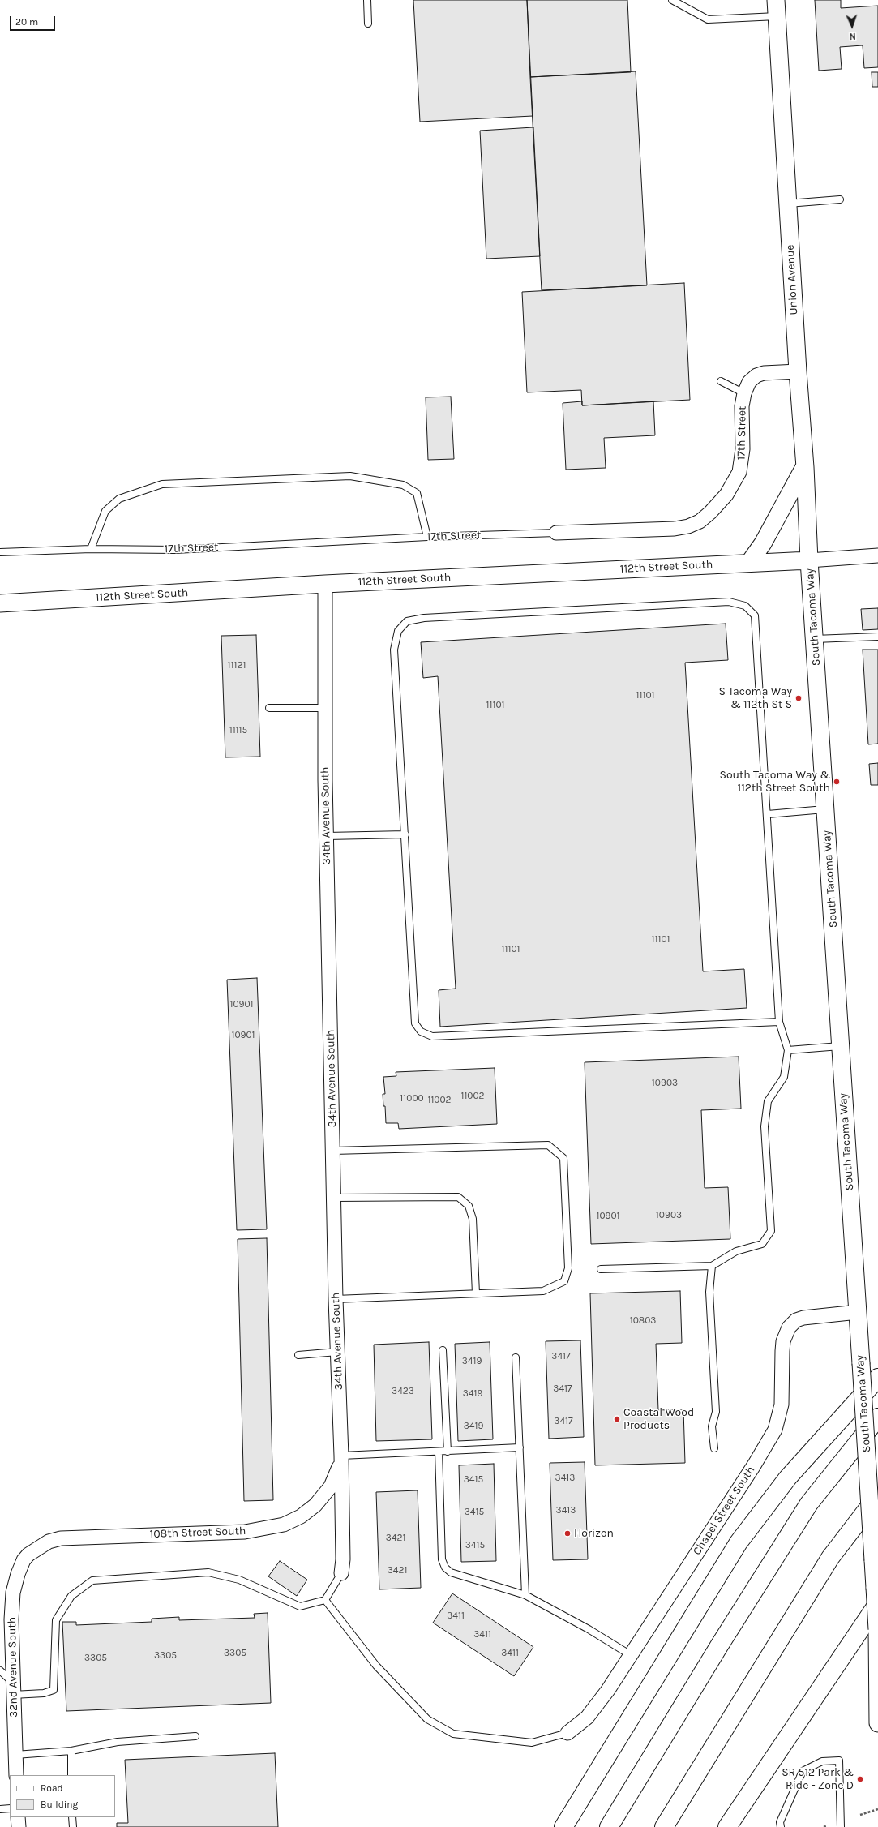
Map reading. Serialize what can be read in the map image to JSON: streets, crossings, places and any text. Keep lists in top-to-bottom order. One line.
{"streets":{"street":["Union Avenue","17th Street","112th Street South","South Tacoma Way","34th Avenue South","Chapel Street South","108th Street South","32nd Avenue South"]},"crossings":[["Union Avenue","17th Street"],["Union Avenue","112th Street South"],["Union Avenue","South Tacoma Way"],["112th Street South","South Tacoma Way"],["112th Street South","34th Avenue South"],["South Tacoma Way","Chapel Street South"],["34th Avenue South","108th Street South"],["108th Street South","32nd Avenue South"]],"places":["S Tacoma Way & 112th St S","South Tacoma Way & 112th Street South","Coastal Wood Products","Horizon","SR 512 Park & Ride - Zone D"],"house_numbers":["11121","11101","11101","11115","11101","11101","10901","10901","10903","11002","11000","11002","10903","10901","10803","3417","3419","3417","3423","3419","3417","3419","3413","3415","3413","3415","3421","3415","3421","3411","3411","3305","3411","3305","3305"],"legend":["Road","Building"],"scale_bar":"20 m","north":"bottom"}
